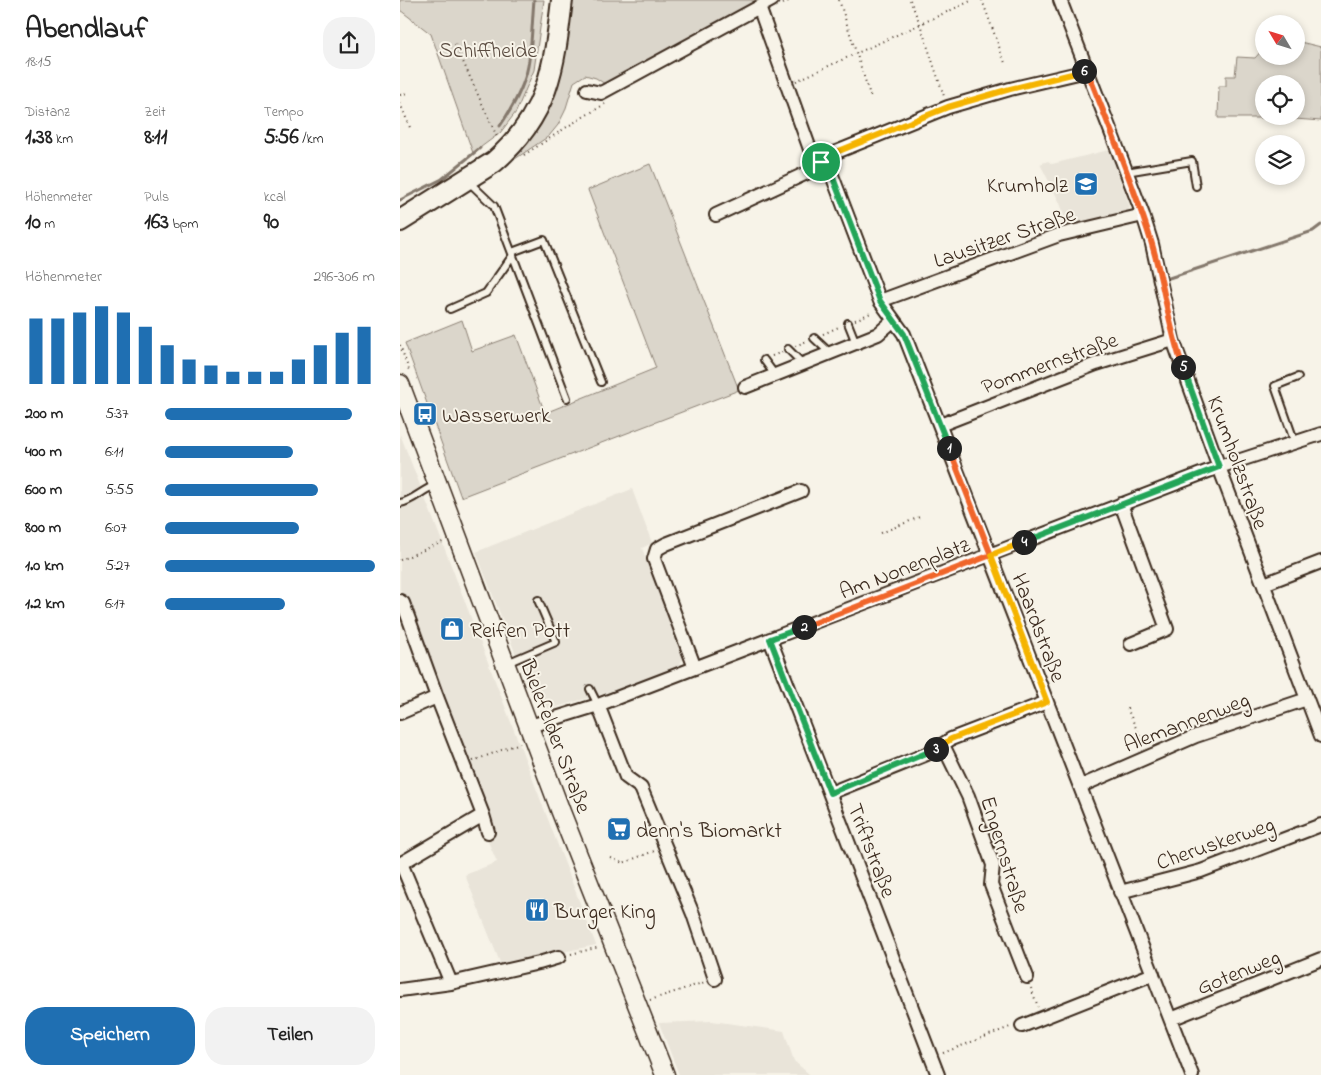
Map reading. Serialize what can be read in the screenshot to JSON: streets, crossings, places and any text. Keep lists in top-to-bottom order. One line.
{"streets":{"main road":["Bielefelder Straße"],"street":["Lausitzer Straße","Pommernstraße","Krumholzstraße","Am Nonenplatz","Haardstraße","Alemannenweg","Cheruskerweg","Triftstraße","Engernstraße","Gotenweg"]},"crossings":[["Lausitzer Straße","Krumholzstraße"],["Lausitzer Straße","Haardstraße"],["Pommernstraße","Krumholzstraße"],["Pommernstraße","Haardstraße"],["Krumholzstraße","Am Nonenplatz"],["Krumholzstraße","Alemannenweg"],["Am Nonenplatz","Haardstraße"],["Am Nonenplatz","Bielefelder Straße"],["Am Nonenplatz","Triftstraße"],["Haardstraße","Alemannenweg"],["Haardstraße","Cheruskerweg"],["Haardstraße","Gotenweg"]],"parks":["Schiffheide"],"places":{"school or university":["Krumholz"],"bus stop":["Wasserwerk"],"shop":["Reifen Pott"],"supermarket":["denn's Biomarkt"],"restaurant":["Burger King"]},"north":"top left","page":{"heading":["Abendlauf","18:15"],"pins":["6","5","1","4","2","3"],"stats":[["Distanz","1.38 km"],["Zeit","8:11"],["Tempo","5:56 /km"],["Höhenmeter","10 m"],["Puls","163 bpm"],["kcal","90"]],"chart":["Höhenmeter","296–306 m"],"list":[{"name":"200 m","note":"5:37"},{"name":"400 m","note":"6:11"},{"name":"600 m","note":"5:55"},{"name":"800 m","note":"6:07"},{"name":"1.0 km","note":"5:27"},{"name":"1.2 km","note":"6:17"}],"buttons":["Speichern","Teilen"]}}
